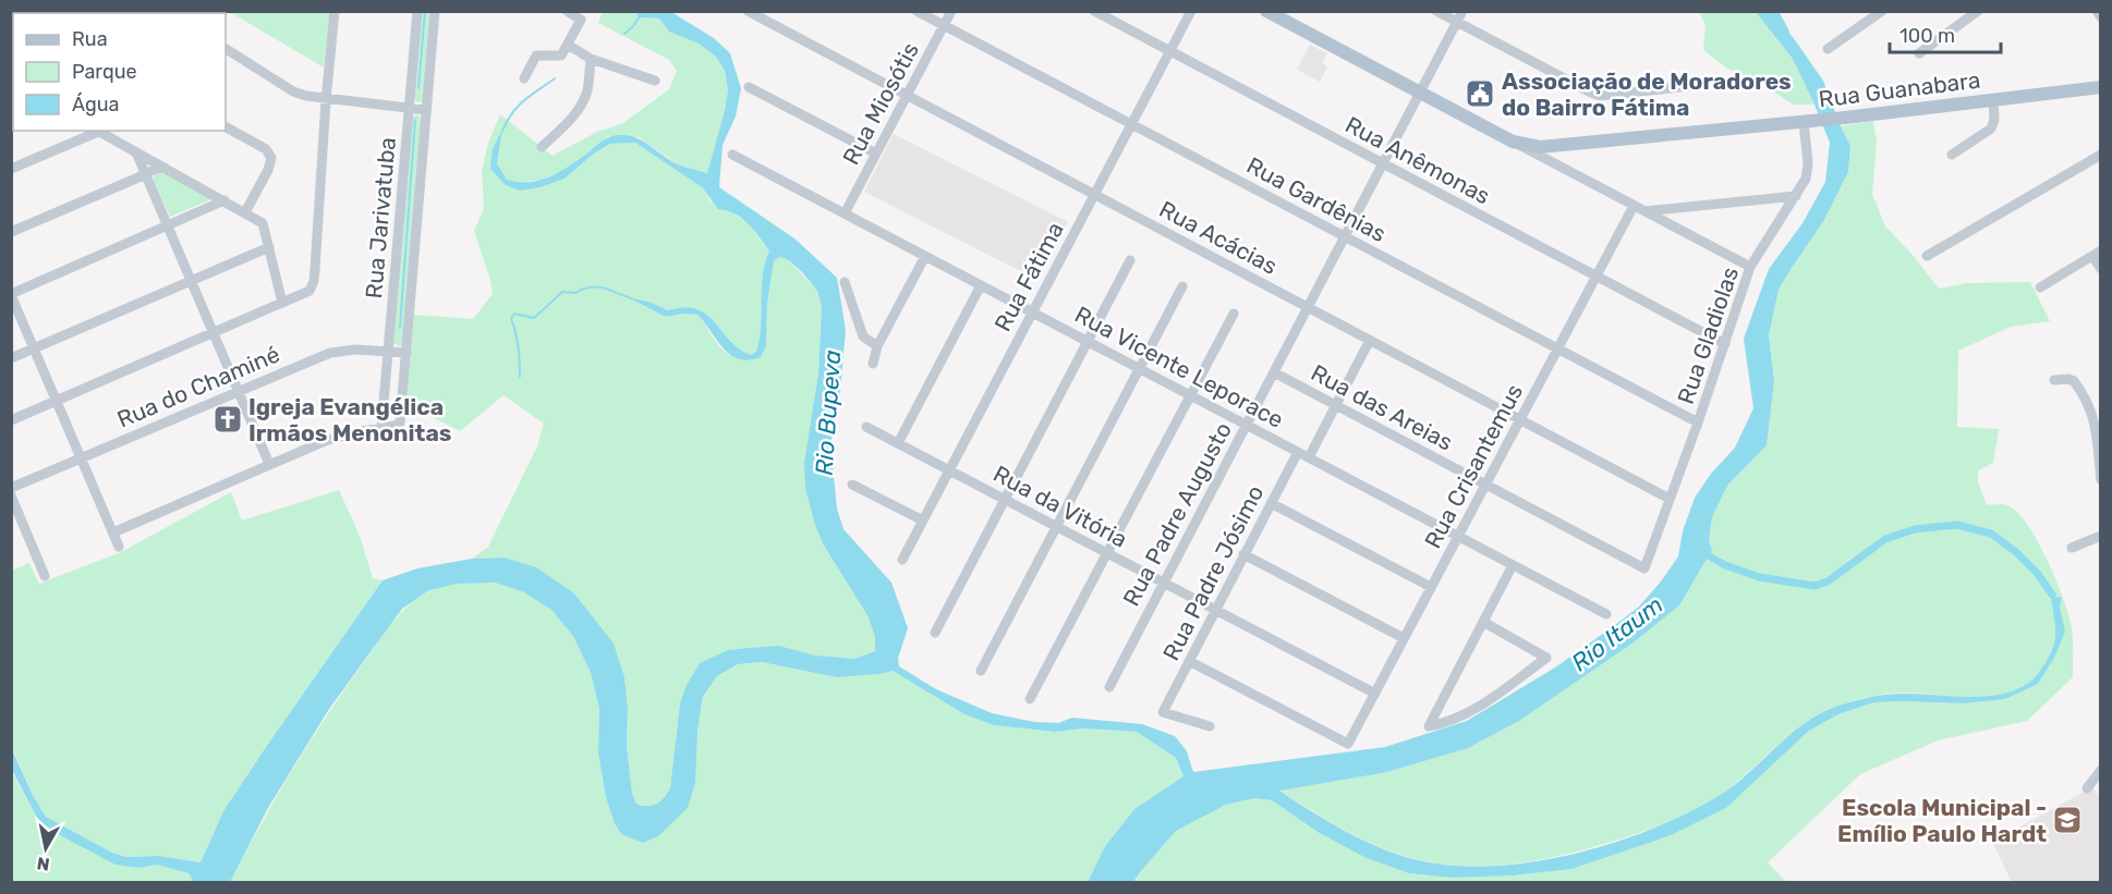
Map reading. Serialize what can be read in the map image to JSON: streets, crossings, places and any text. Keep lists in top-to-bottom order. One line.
{"streets":{"main road":["Rua Guanabara"],"street":["Rua Miosótis","Rua Anêmonas","Rua Gardênias","Rua Jarivatuba","Rua Acácias","Rua Fátima","Rua Gladiolas","Rua Vicente Leporace","Rua do Chaminé","Rua das Areias","Rua Crisantemus","Rua da Vitória","Rua Padre Augusto","Rua Padre Jósimo"]},"crossings":[["Rua Guanabara","Rua Gladiolas"],["Rua Guanabara","Rua Padre Augusto"],["Rua Miosótis","Rua Gardênias"],["Rua Miosótis","Rua Acácias"],["Rua Miosótis","Rua Vicente Leporace"],["Rua Anêmonas","Rua Fátima"],["Rua Anêmonas","Rua Gladiolas"],["Rua Anêmonas","Rua Crisantemus"],["Rua Anêmonas","Rua Padre Augusto"],["Rua Gardênias","Rua Fátima"],["Rua Gardênias","Rua Gladiolas"],["Rua Gardênias","Rua Crisantemus"],["Rua Gardênias","Rua Padre Augusto"],["Rua Jarivatuba","Rua do Chaminé"],["Rua Acácias","Rua Fátima"],["Rua Acácias","Rua Gladiolas"],["Rua Acácias","Rua Crisantemus"],["Rua Acácias","Rua Padre Augusto"],["Rua Fátima","Rua Vicente Leporace"],["Rua Fátima","Rua da Vitória"],["Rua Gladiolas","Rua das Areias"],["Rua Vicente Leporace","Rua Crisantemus"],["Rua Vicente Leporace","Rua Padre Augusto"],["Rua Vicente Leporace","Rua Padre Jósimo"],["Rua das Areias","Rua Crisantemus"],["Rua das Areias","Rua Padre Augusto"],["Rua Crisantemus","Rua da Vitória"],["Rua Crisantemus","Rua Padre Jósimo"],["Rua da Vitória","Rua Padre Augusto"],["Rua da Vitória","Rua Padre Jósimo"]],"water":["Rio Bupeva","Rio Itaum"],"places":{"public building":["Associação de Moradores do Bairro Fátima"],"church":["Igreja Evangélica Irmãos Menonitas"],"school or university":["Escola Municipal - Emílio Paulo Hardt"]},"legend":["Rua","Parque","Água"],"scale_bar":"100 m","north":"bottom"}
